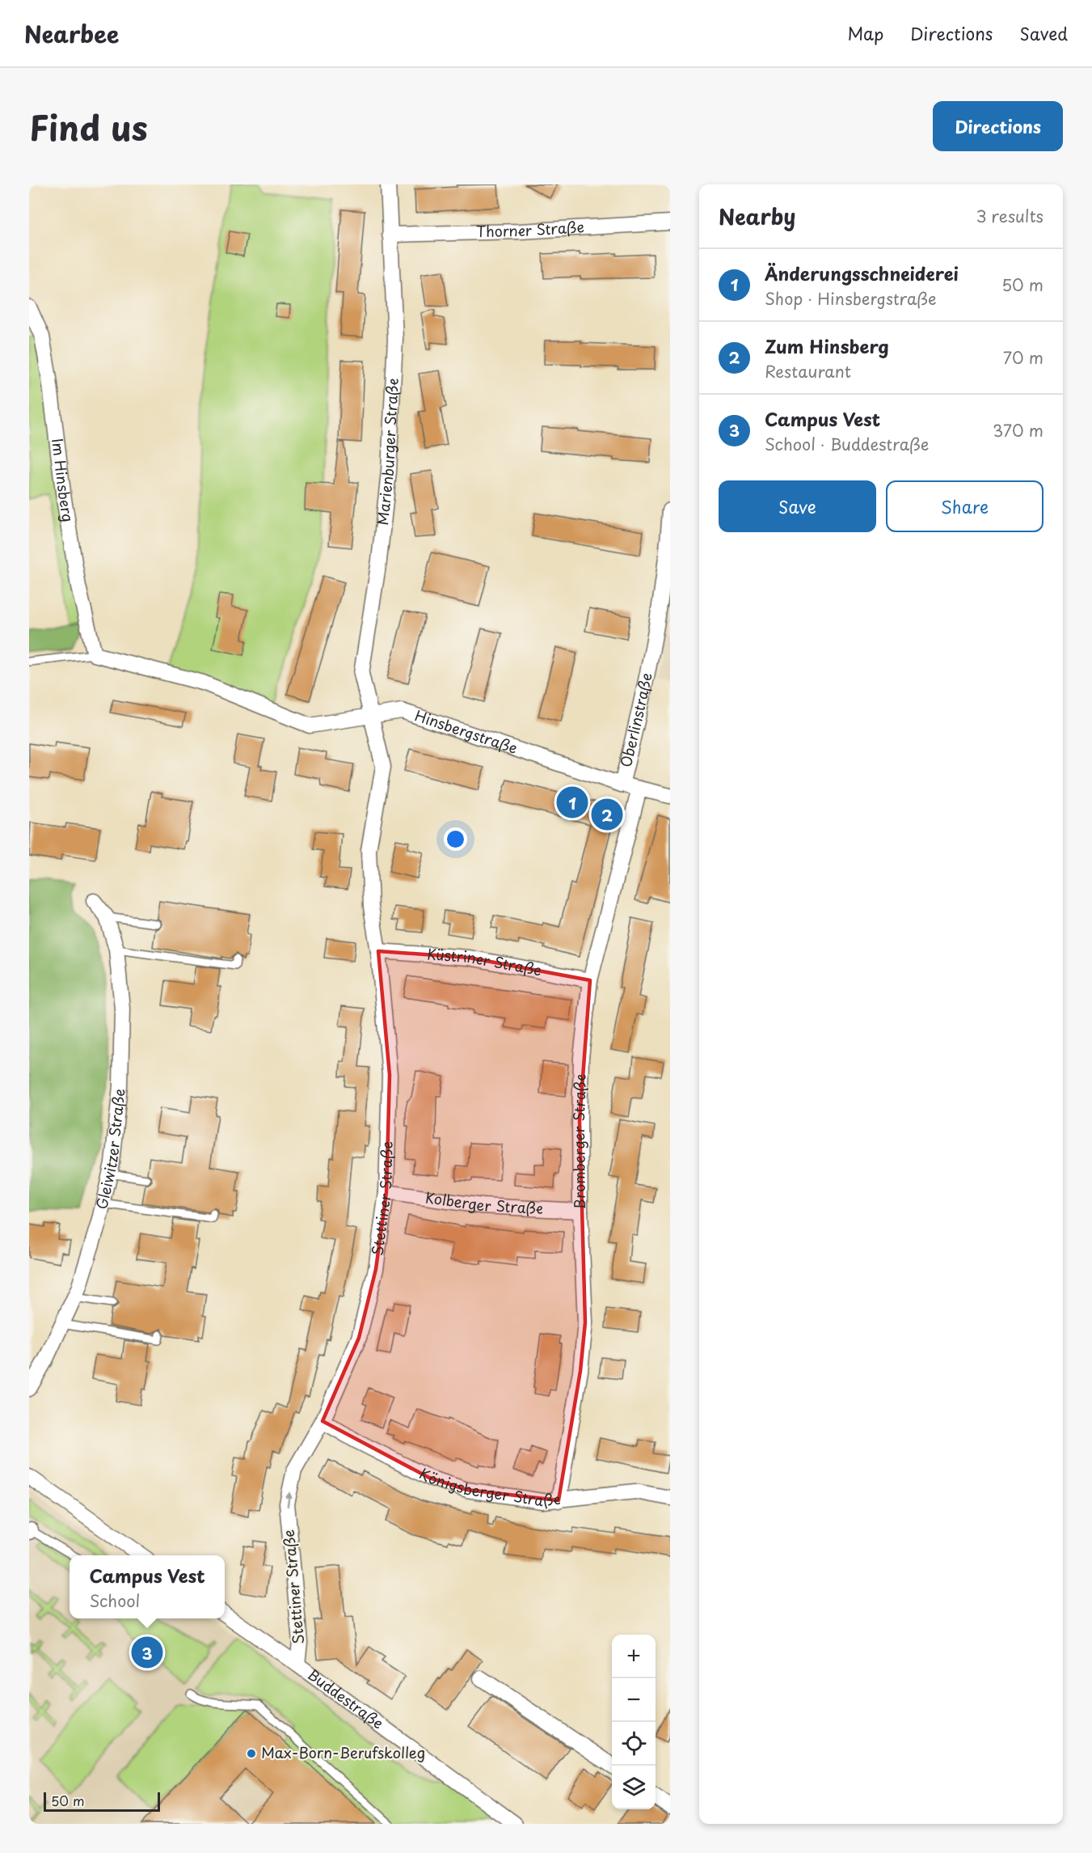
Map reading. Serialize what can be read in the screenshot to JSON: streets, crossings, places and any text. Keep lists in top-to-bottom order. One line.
{"streets":{"street":["Thorner Straße","Marienburger Straße","Im Hinsberg","Oberlinstraße","Hinsbergstraße","Küstriner Straße","Bromberger Straße","Gleiwitzer Straße","Stettiner Straße","Kolberger Straße","Königsberger Straße","Buddestraße"]},"crossings":[["Thorner Straße","Marienburger Straße"],["Marienburger Straße","Hinsbergstraße"],["Marienburger Straße","Stettiner Straße"],["Im Hinsberg","Hinsbergstraße"],["Oberlinstraße","Hinsbergstraße"],["Hinsbergstraße","Bromberger Straße"],["Hinsbergstraße","Stettiner Straße"],["Küstriner Straße","Bromberger Straße"],["Küstriner Straße","Stettiner Straße"],["Bromberger Straße","Kolberger Straße"],["Bromberger Straße","Königsberger Straße"],["Stettiner Straße","Kolberger Straße"],["Stettiner Straße","Königsberger Straße"],["Stettiner Straße","Buddestraße"]],"places":["Max-Born-Berufskolleg"],"scale_bar":"50 m","page":{"header":"Nearbee","nav":["Map","Directions","Saved"],"title":"Find us","buttons":["Directions",["Save","Share"]],"heading":["Nearby","3 results"],"list":[{"mark":"1","name":"Änderungsschneiderei","note":"Shop · Hinsbergstraße","value":"50 m"},{"mark":"2","name":"Zum Hinsberg","note":"Restaurant","value":"70 m"},{"mark":"3","name":"Campus Vest","note":"School · Buddestraße","value":"370 m"}],"pins":["1","2","3"],"popup":["Campus Vest","School"],"map_buttons":["+","−"],"scale":"50 m"}}
